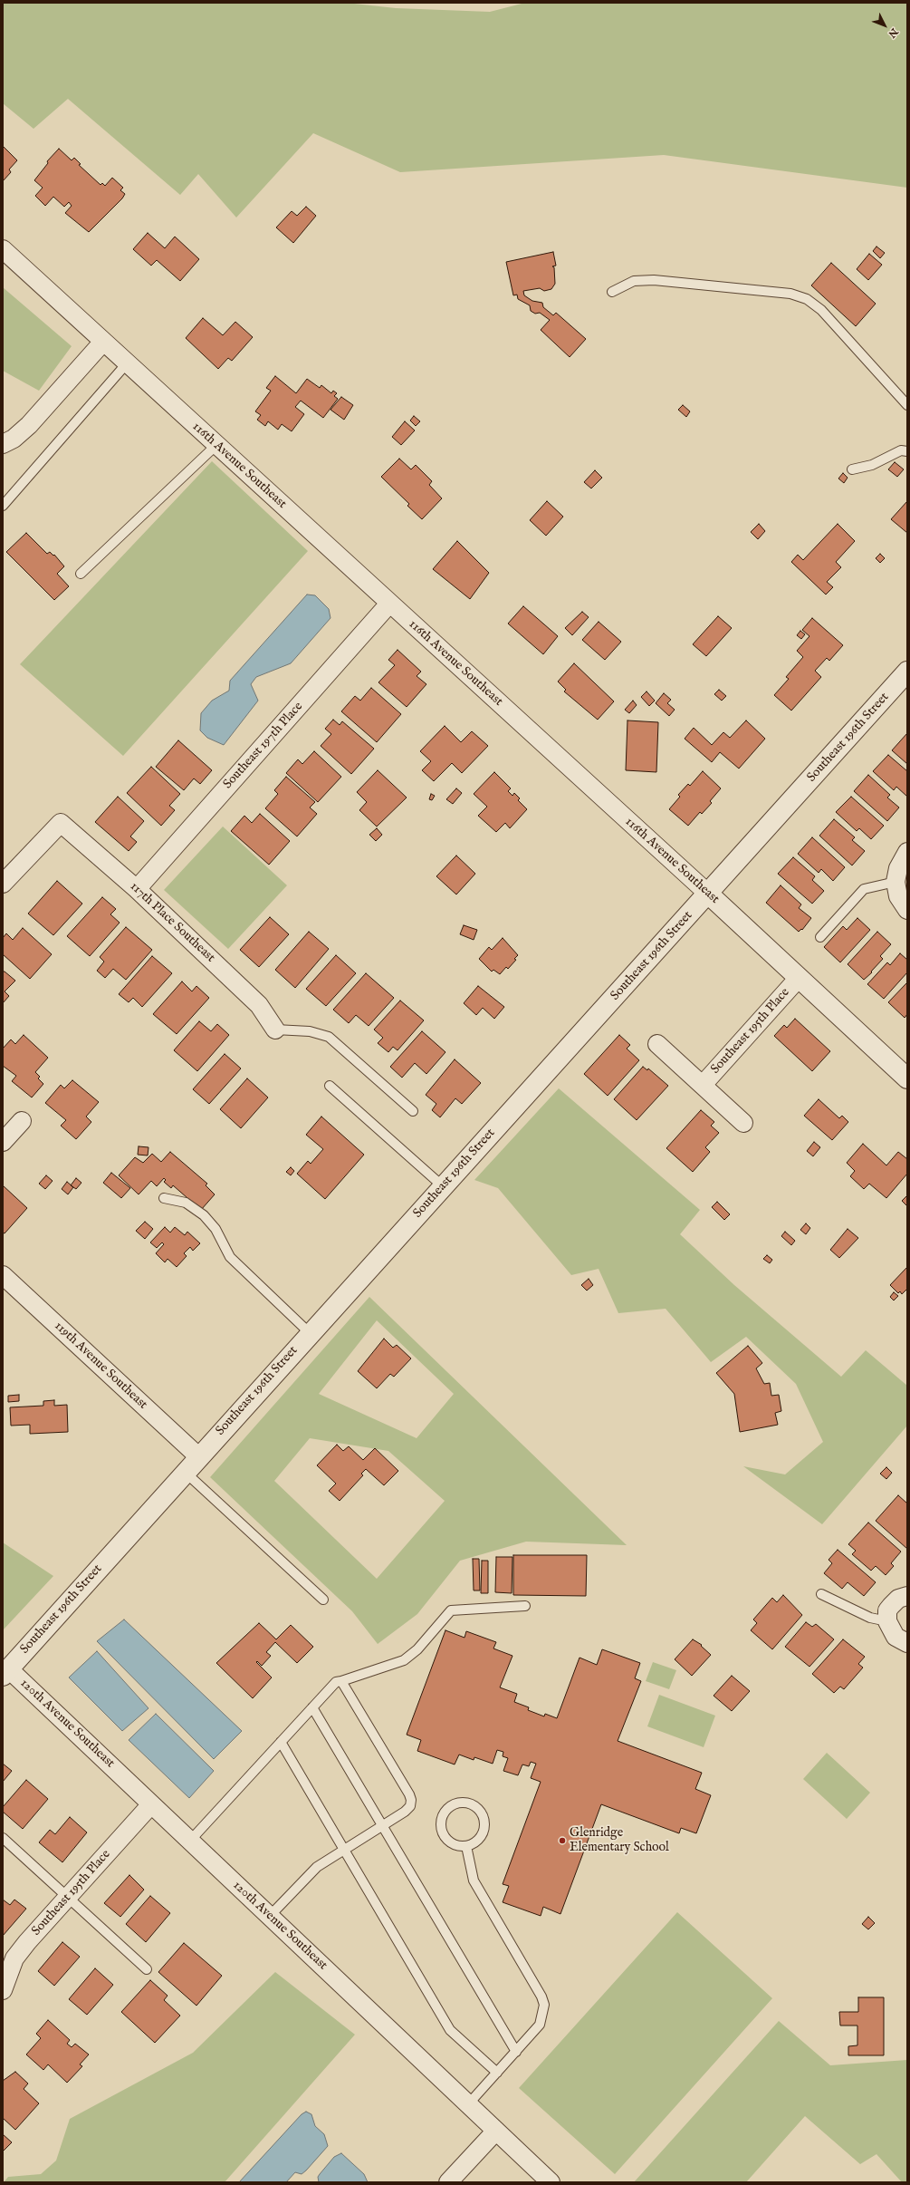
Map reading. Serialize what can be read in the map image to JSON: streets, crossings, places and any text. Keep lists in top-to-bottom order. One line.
{"streets":{"street":["116th Avenue Southeast","Southeast 196th Street","Southeast 197th Place","117th Place Southeast","Southeast 195th Place","119th Avenue Southeast","120th Avenue Southeast"]},"crossings":[["116th Avenue Southeast","Southeast 196th Street"],["116th Avenue Southeast","Southeast 197th Place"],["116th Avenue Southeast","Southeast 195th Place"],["Southeast 196th Street","119th Avenue Southeast"],["Southeast 196th Street","120th Avenue Southeast"],["Southeast 197th Place","117th Place Southeast"],["Southeast 195th Place","120th Avenue Southeast"]],"places":["Glenridge Elementary School"],"north":"bottom right"}
